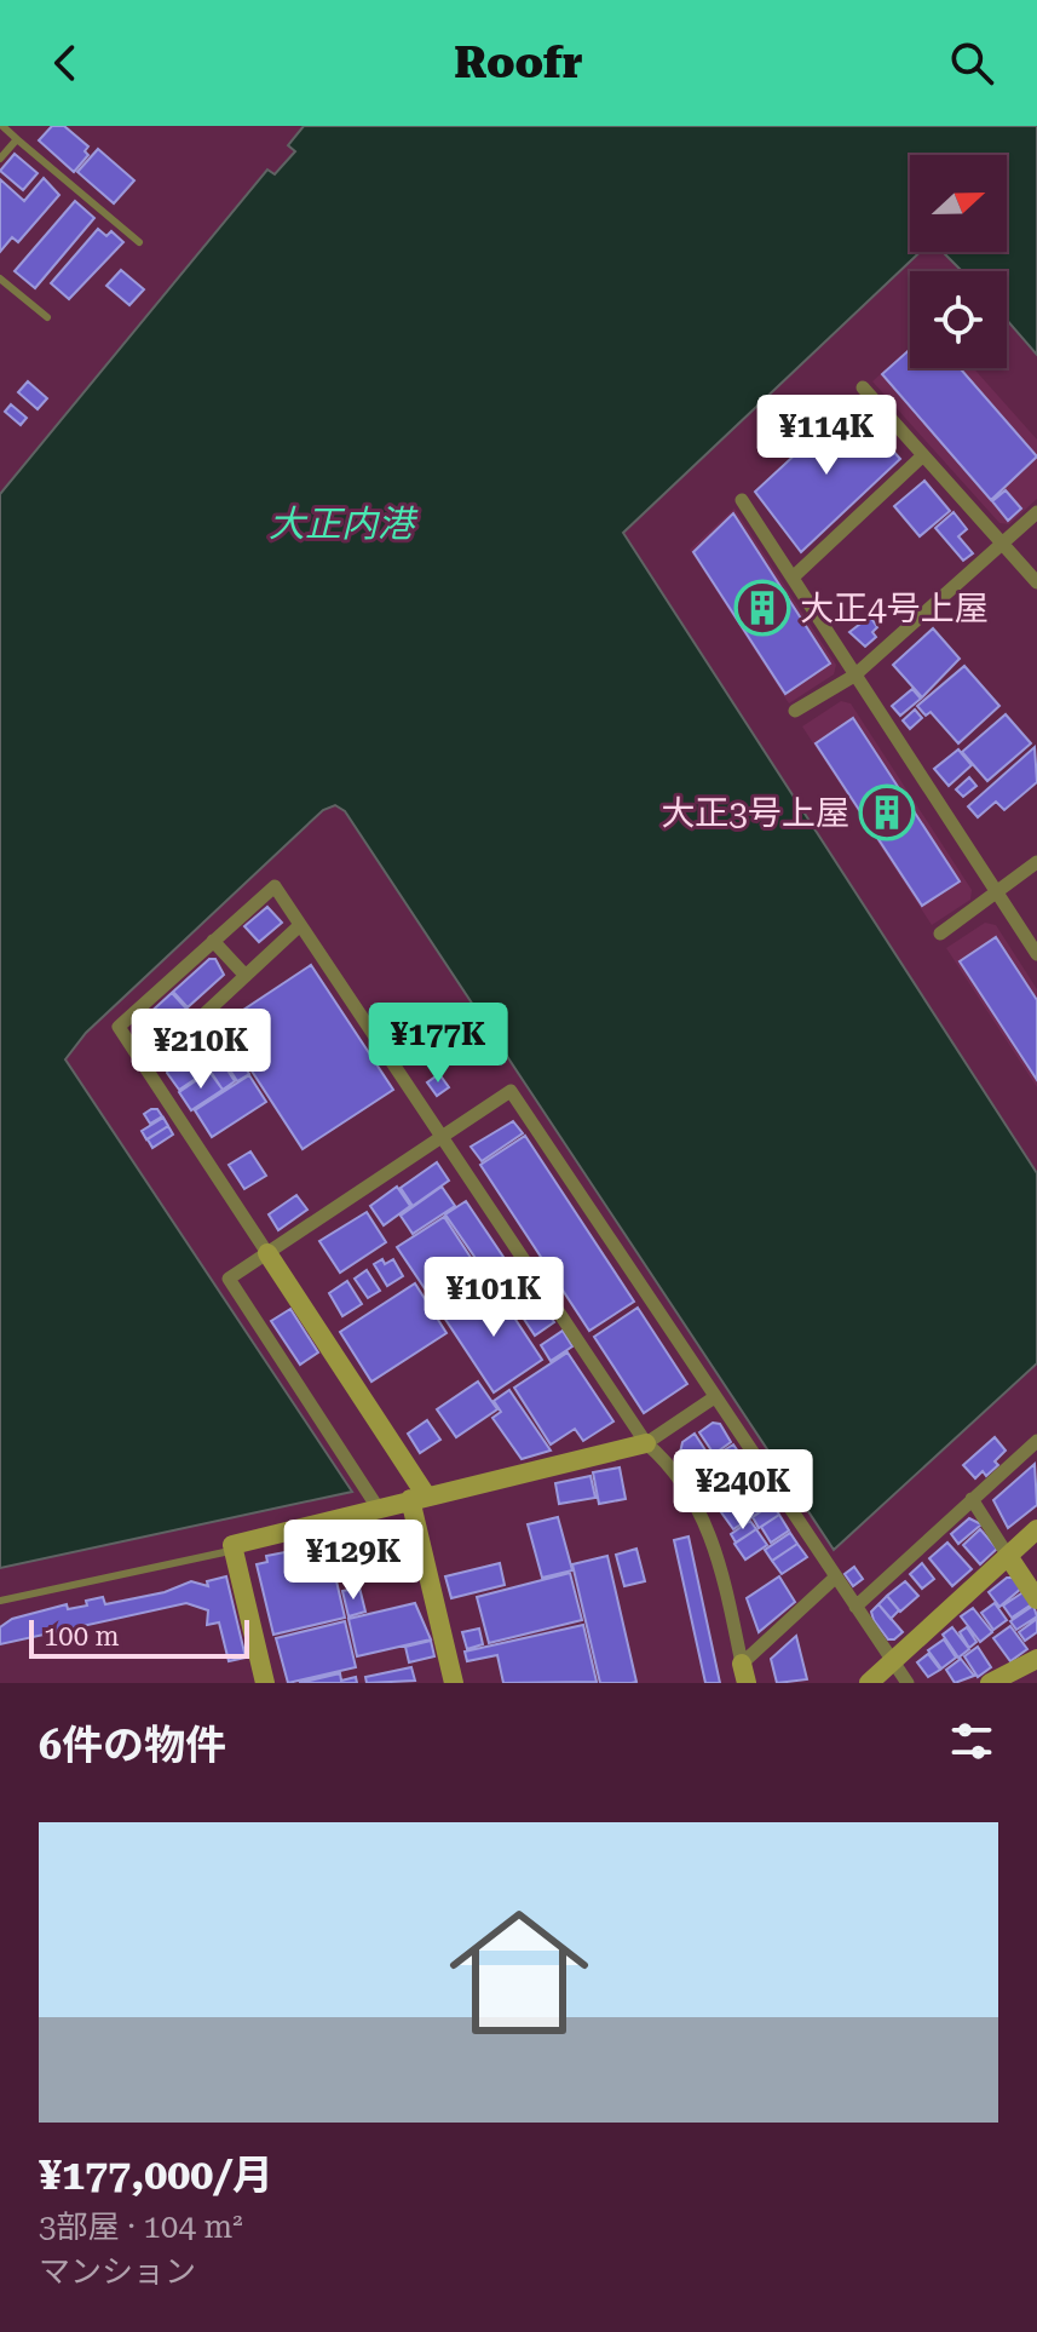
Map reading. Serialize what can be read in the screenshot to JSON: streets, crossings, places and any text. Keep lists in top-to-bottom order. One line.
{"water":["大正内港"],"places":{"building":["大正4号上屋","大正3号上屋"]},"scale_bar":"100 m","north":"right","page":{"header":"Roofr","price":["¥114K","¥177K","¥210K","¥101K","¥240K","¥129K"],"scale":"100 m","heading":"6件の物件","list":[{"name":"¥177,000/月","note":"3部屋 · 104 m² · マンション"}]}}
